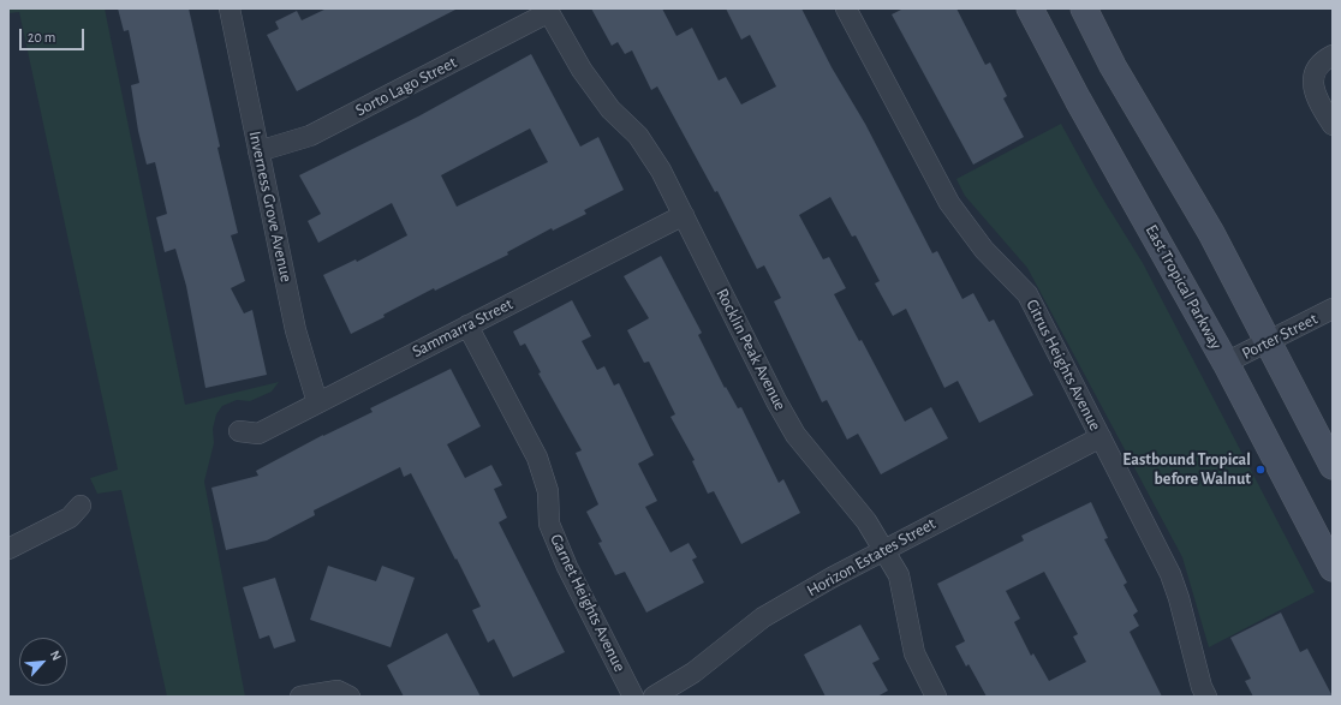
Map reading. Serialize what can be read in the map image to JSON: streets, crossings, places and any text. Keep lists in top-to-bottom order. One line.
{"streets":{"main road":["East Tropical Parkway"],"street":["Sorto Lago Street","Inverness Grove Avenue","Sammarra Street","Porter Street","Rocklin Peak Avenue","Citrus Heights Avenue","Horizon Estates Street","Garnet Heights Avenue"]},"crossings":[["Sorto Lago Street","Inverness Grove Avenue"],["Sorto Lago Street","Rocklin Peak Avenue"],["Inverness Grove Avenue","Sammarra Street"],["East Tropical Parkway","Porter Street"],["Sammarra Street","Rocklin Peak Avenue"],["Sammarra Street","Garnet Heights Avenue"],["Rocklin Peak Avenue","Horizon Estates Street"],["Citrus Heights Avenue","Horizon Estates Street"]],"places":["Eastbound Tropical before Walnut"],"scale_bar":"20 m","north":"top right"}
